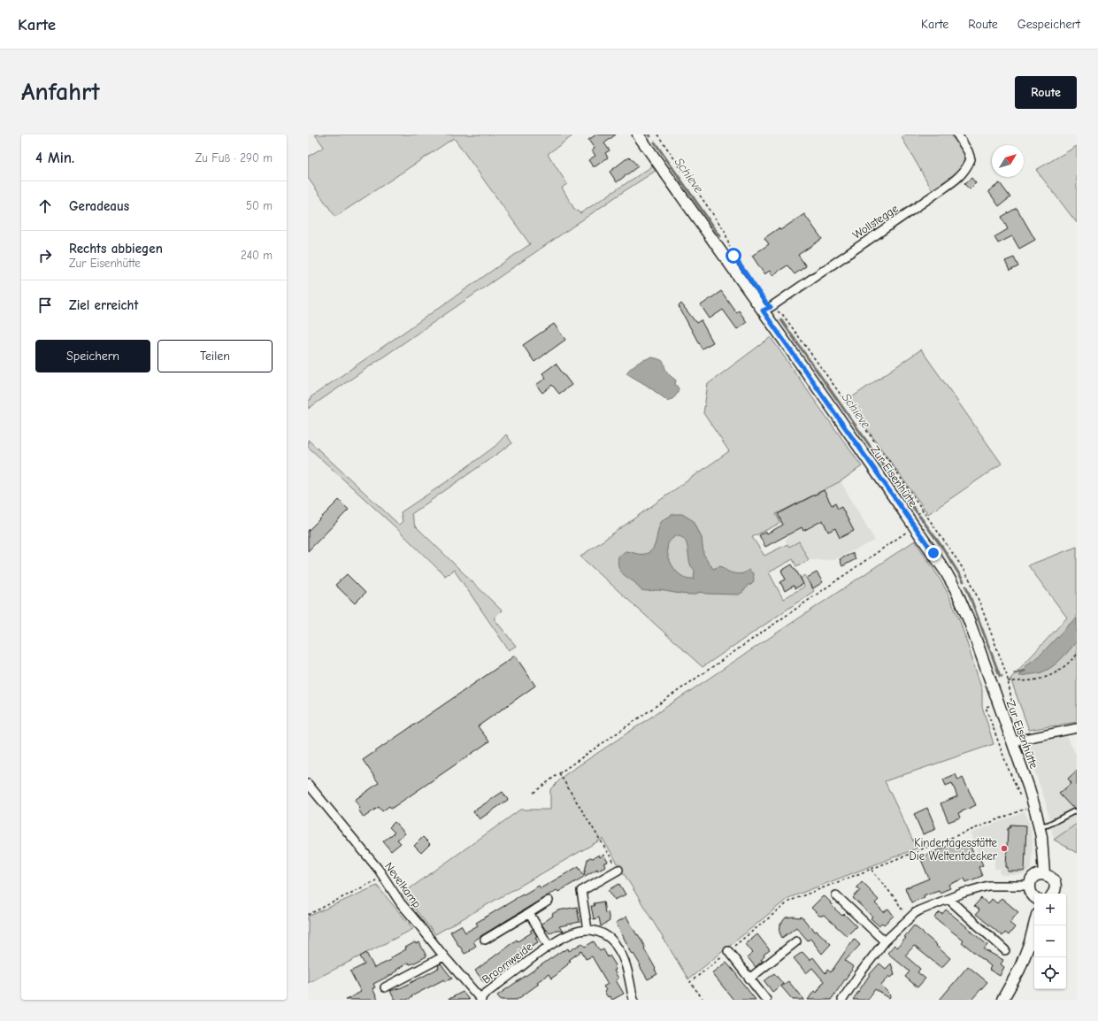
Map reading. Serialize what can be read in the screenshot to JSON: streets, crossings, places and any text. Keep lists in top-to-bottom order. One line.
{"streets":{"street":["Wollstegge","Zur Eisenhütte","Nevelkamp","Braomweide"]},"crossings":[["Wollstegge","Zur Eisenhütte"],["Nevelkamp","Braomweide"]],"water":["Schieve"],"places":["Kindertagesstätte Die Weltentdecker"],"north":"top right","page":{"header":"Karte","nav":["Karte","Route","Gespeichert"],"buttons":["Route",["Speichern","Teilen"]],"title":"Anfahrt","heading":["4 Min.","Zu Fuß · 290 m"],"list":[["Geradeaus","50 m"],["Rechts abbiegen","Zur Eisenhütte","240 m"],"Ziel erreicht"],"map_buttons":["+","−"]}}
